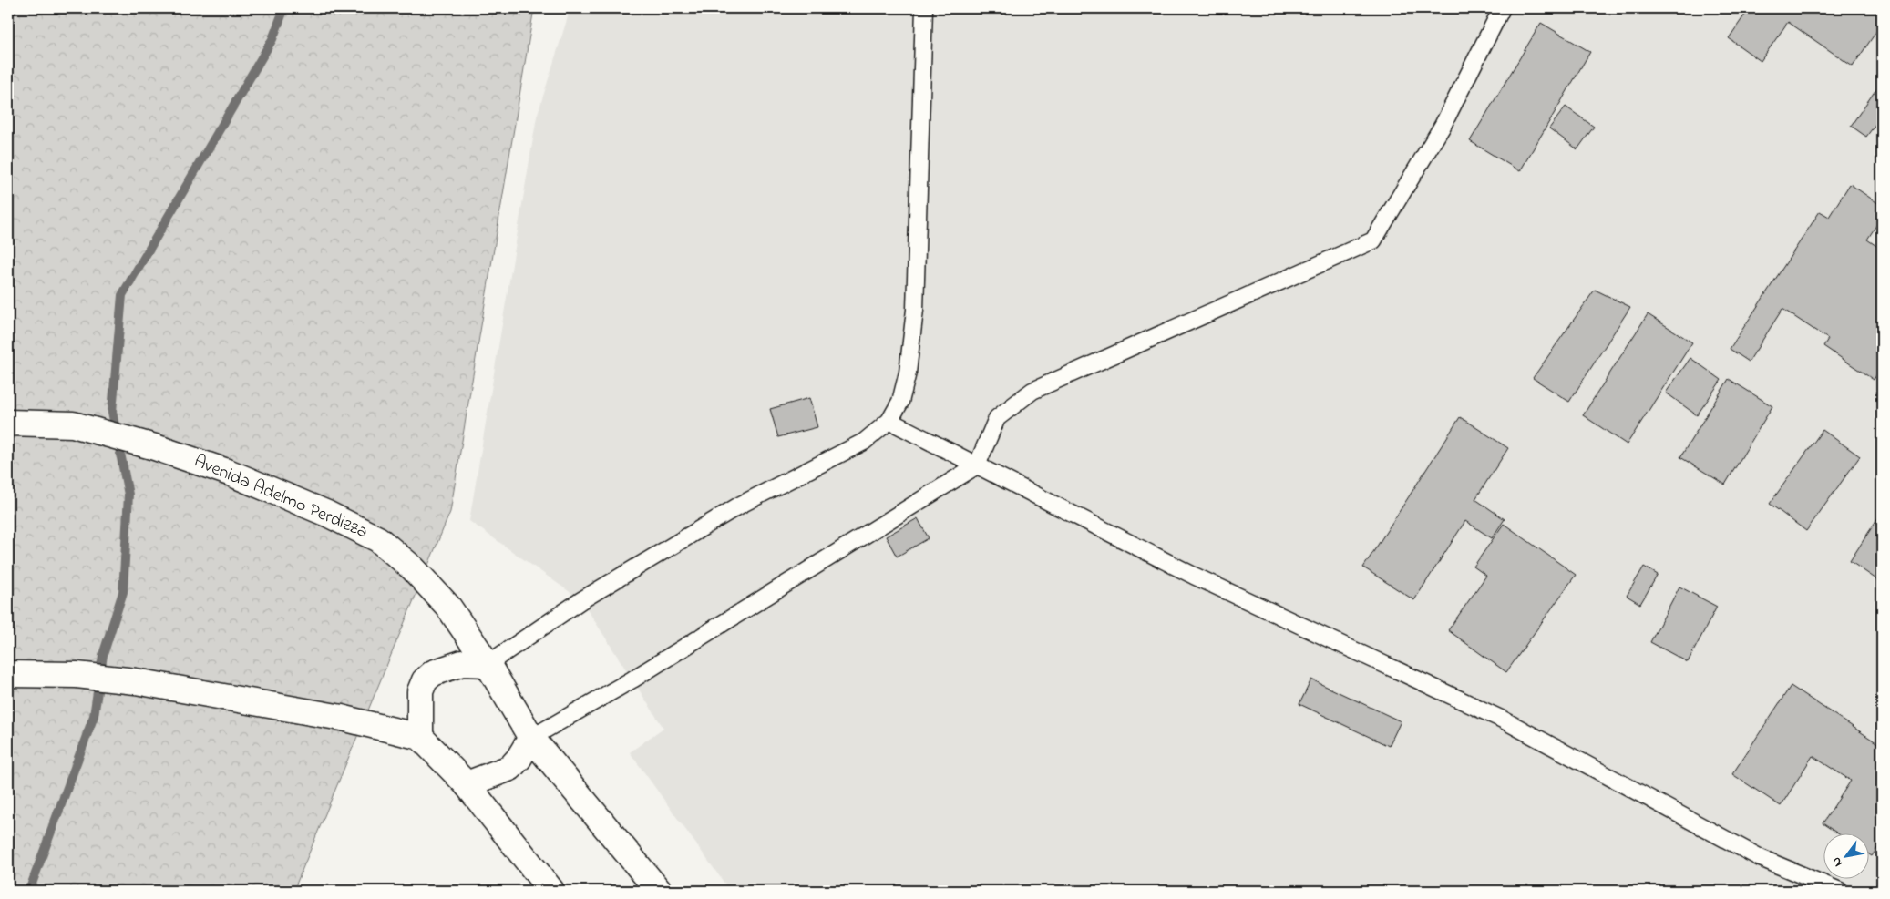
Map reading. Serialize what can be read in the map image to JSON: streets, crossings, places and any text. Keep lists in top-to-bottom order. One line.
{"streets":{"main road":["Avenida Adelmo Perdizza"]},"north":"bottom left"}
